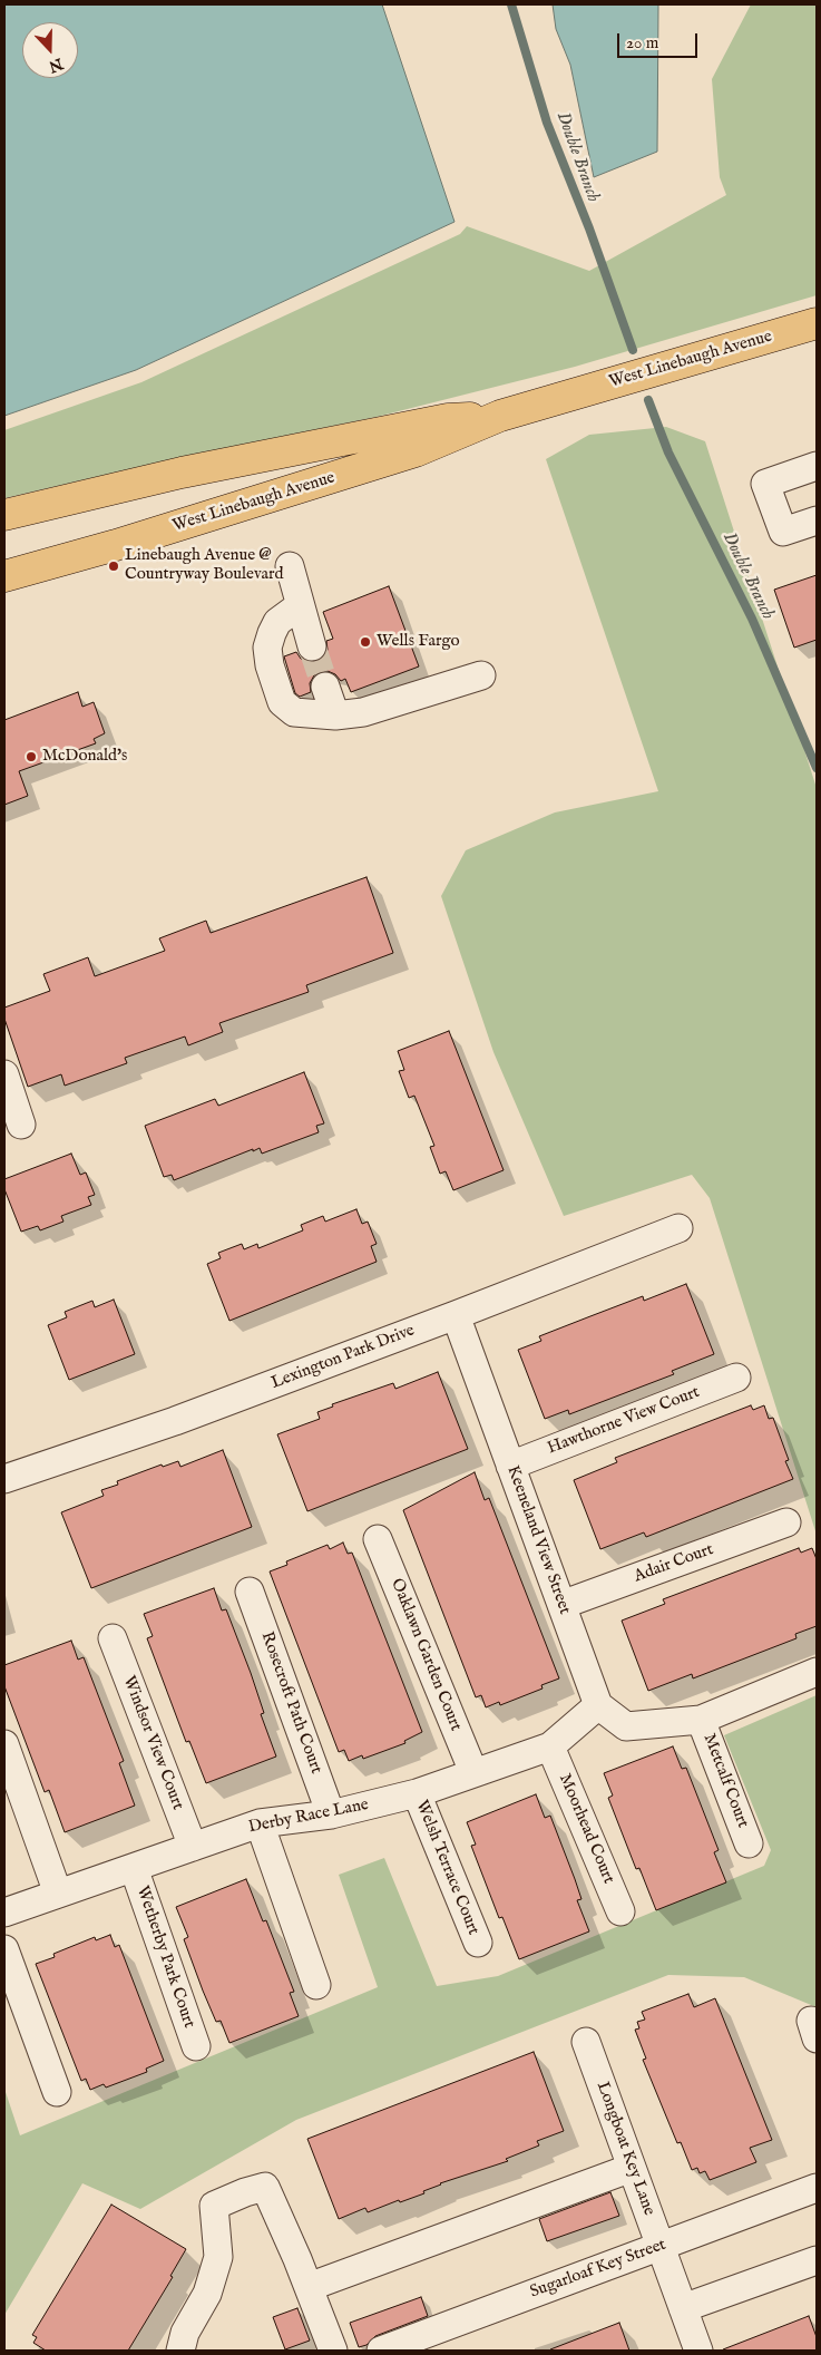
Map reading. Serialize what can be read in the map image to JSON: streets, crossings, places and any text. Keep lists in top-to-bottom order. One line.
{"streets":{"main road":["West Linebaugh Avenue"],"street":["Lexington Park Drive","Hawthorne View Court","Keeneland View Street","Adair Court","Oaklawn Garden Court","Rosecroft Path Court","Windsor View Court","Metcalf Court","Derby Race Lane","Moorhead Court","Welsh Terrace Court","Wetherby Park Court","Longboat Key Lane","Sugarloaf Key Street"]},"crossings":[["Lexington Park Drive","Keeneland View Street"],["Hawthorne View Court","Keeneland View Street"],["Keeneland View Street","Adair Court"],["Oaklawn Garden Court","Derby Race Lane"],["Rosecroft Path Court","Derby Race Lane"],["Windsor View Court","Derby Race Lane"],["Derby Race Lane","Moorhead Court"],["Derby Race Lane","Welsh Terrace Court"],["Derby Race Lane","Wetherby Park Court"],["Longboat Key Lane","Sugarloaf Key Street"]],"water":["Double Branch"],"places":["Linebaugh Avenue @ Countryway Boulevard","Wells Fargo","McDonald's"],"scale_bar":"20 m","north":"bottom"}
